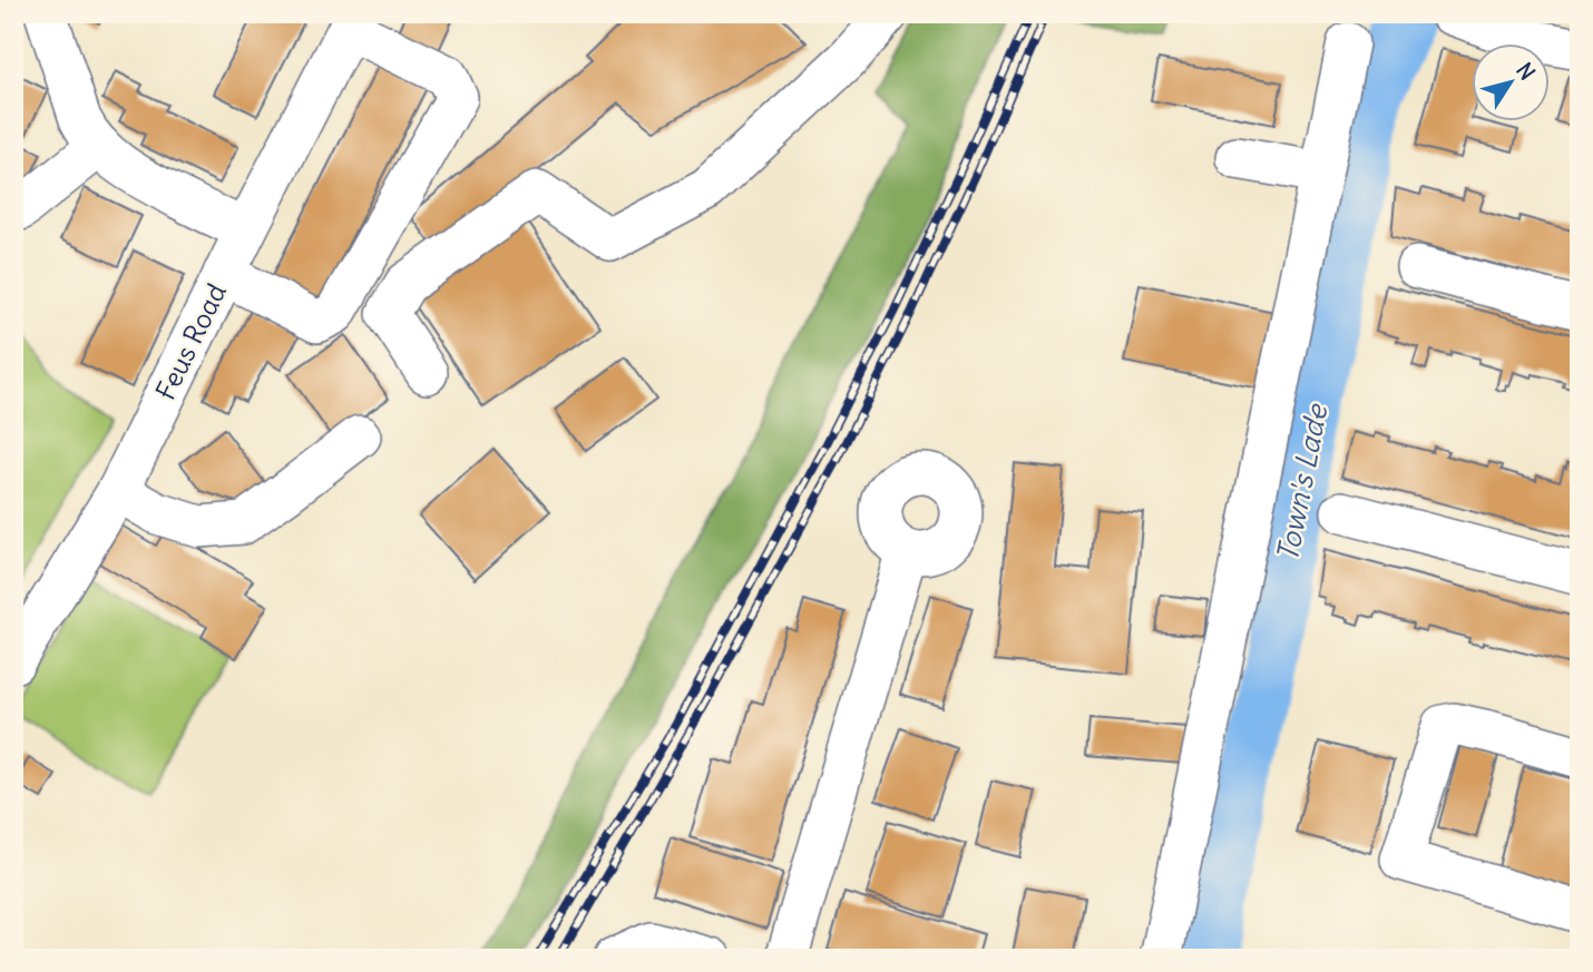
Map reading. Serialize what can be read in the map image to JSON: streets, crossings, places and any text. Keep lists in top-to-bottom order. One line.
{"streets":{"street":["Feus Road"]},"water":["Town's Lade"],"north":"top right"}
